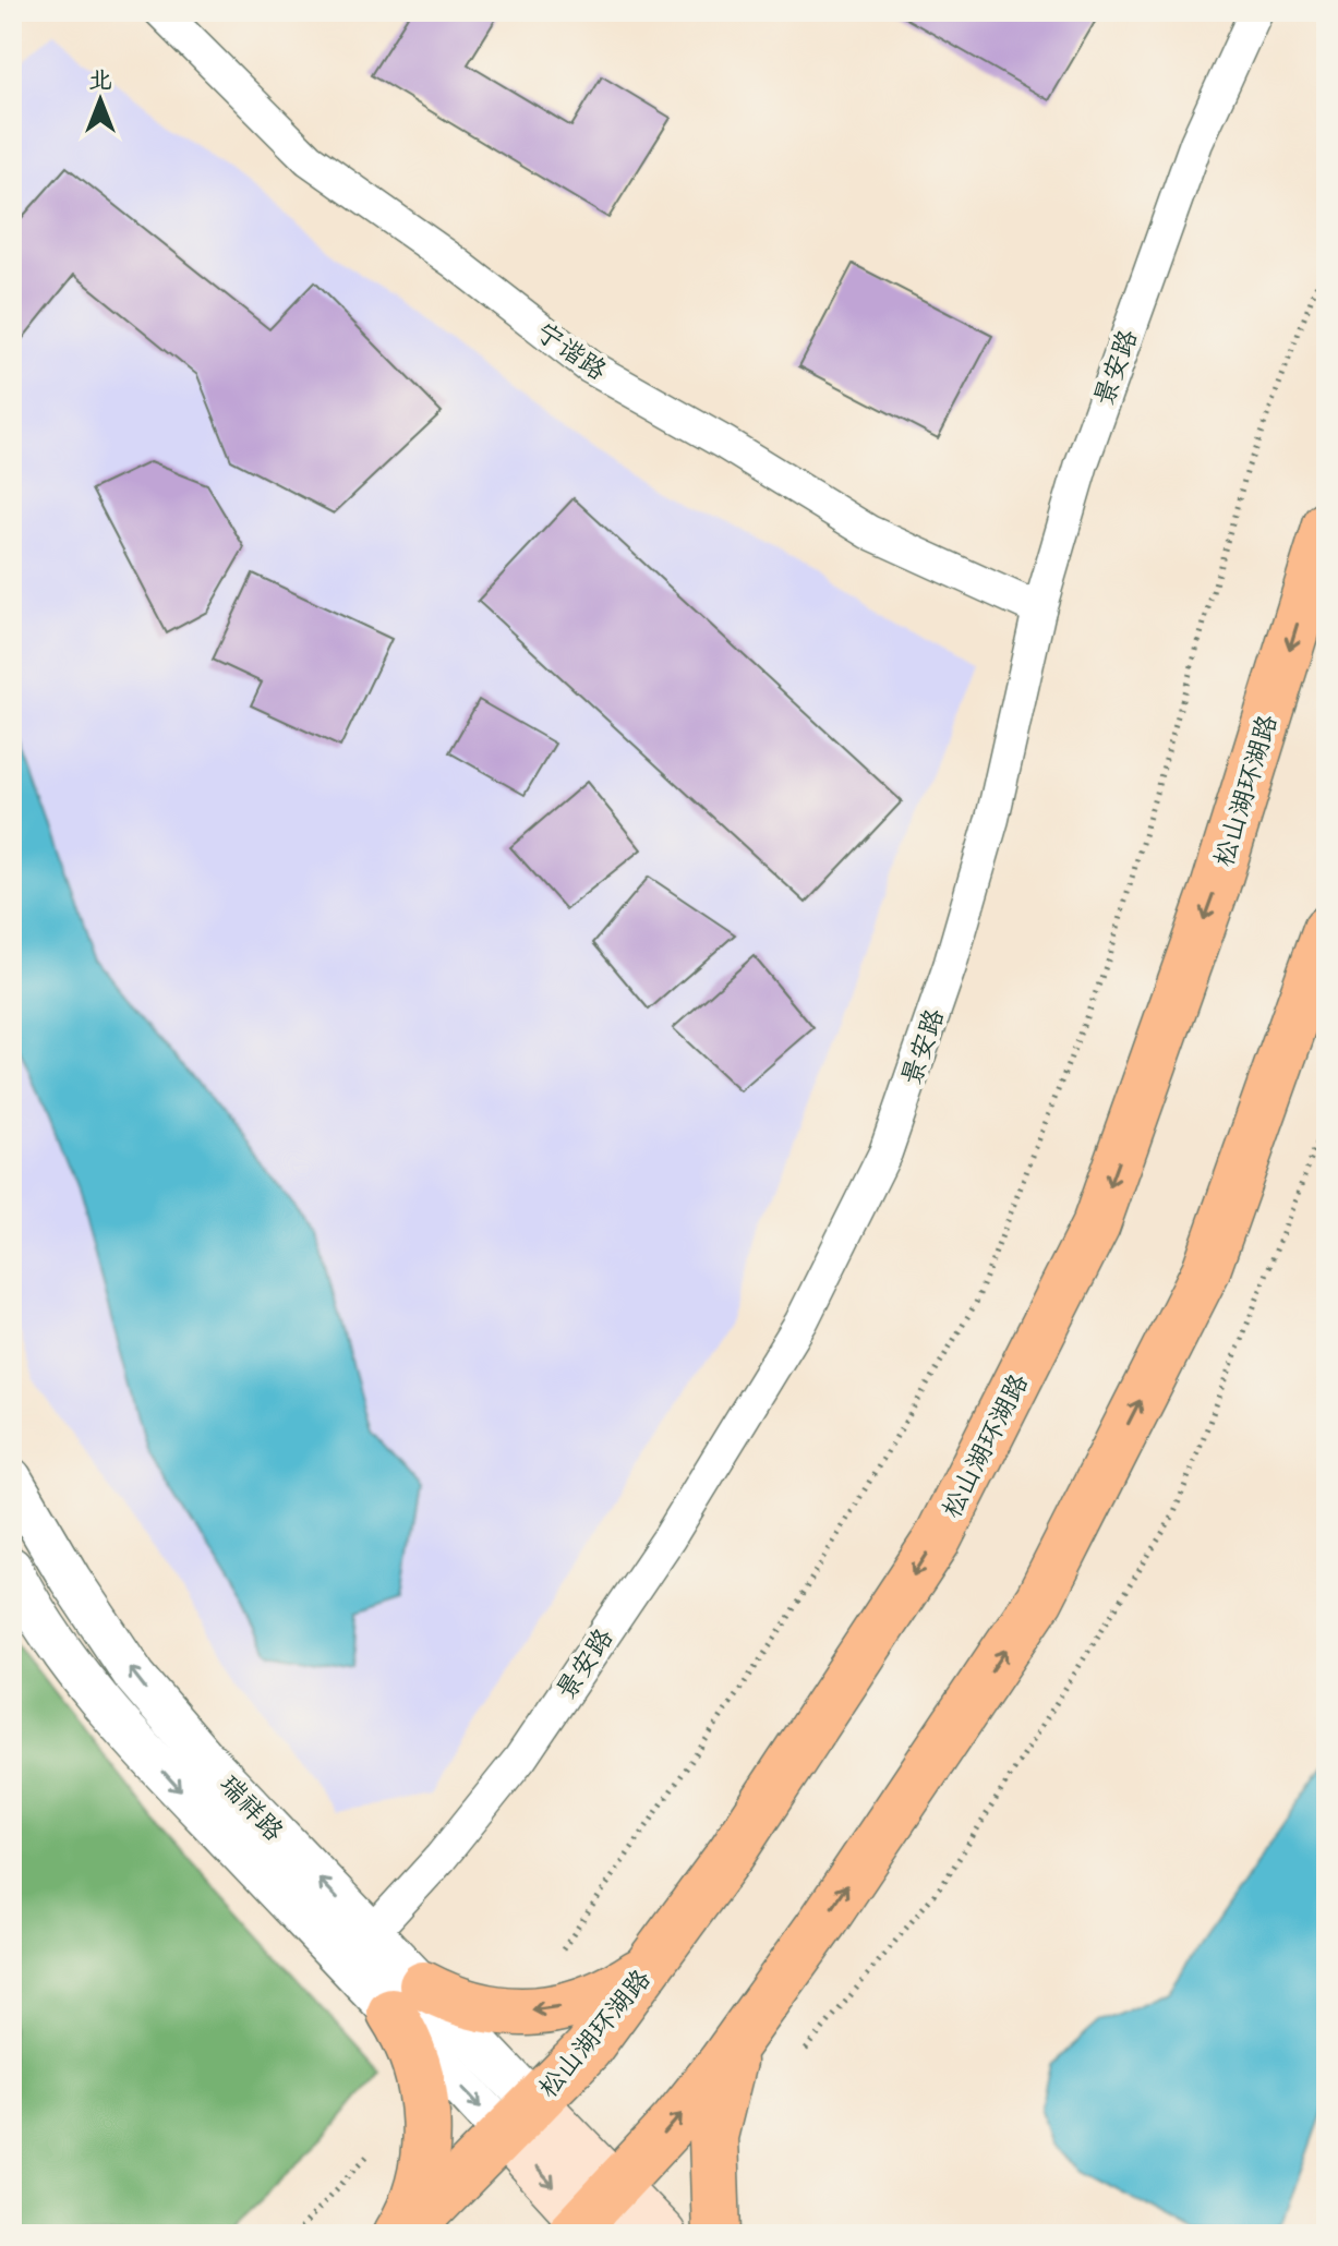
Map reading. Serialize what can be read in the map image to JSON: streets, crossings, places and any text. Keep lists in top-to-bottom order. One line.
{"streets":{"main road":["松山湖环湖路"],"street":["宁谐路","景安路","瑞祥路"]},"crossings":[["宁谐路","景安路"],["景安路","瑞祥路"],["松山湖环湖路","瑞祥路"]],"north":"top"}
